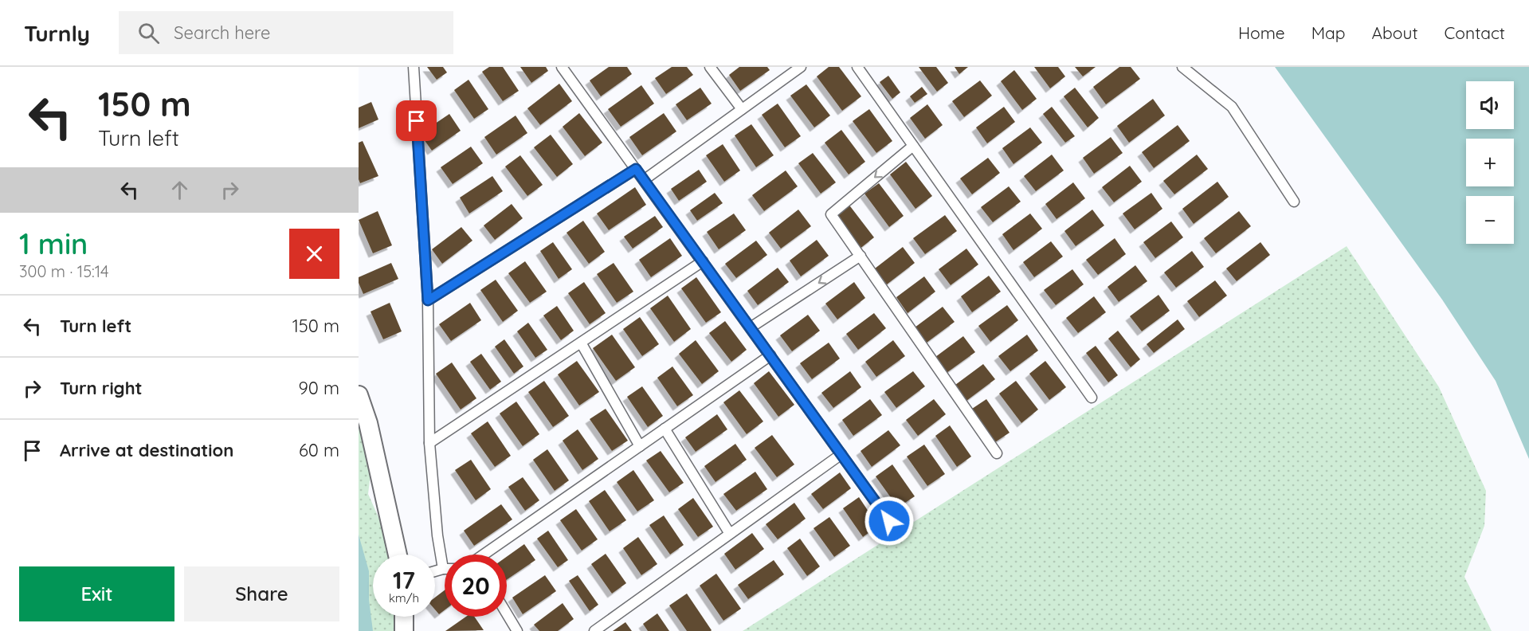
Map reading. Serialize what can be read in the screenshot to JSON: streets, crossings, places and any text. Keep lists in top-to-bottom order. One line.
{"page":{"header":"Turnly","search":"Search here","nav":["Home","Map","About","Contact"],"turn":["150 m","Turn left"],"map_buttons":["+","−"],"heading":["1 min","300 m · 15:14"],"list":[{"name":"Turn left","value":"150 m"},{"name":"Turn right","value":"90 m"},{"name":"Arrive at destination","value":"60 m"}],"speed":"17 km/h","limit":"20","buttons":["Exit","Share"]}}
